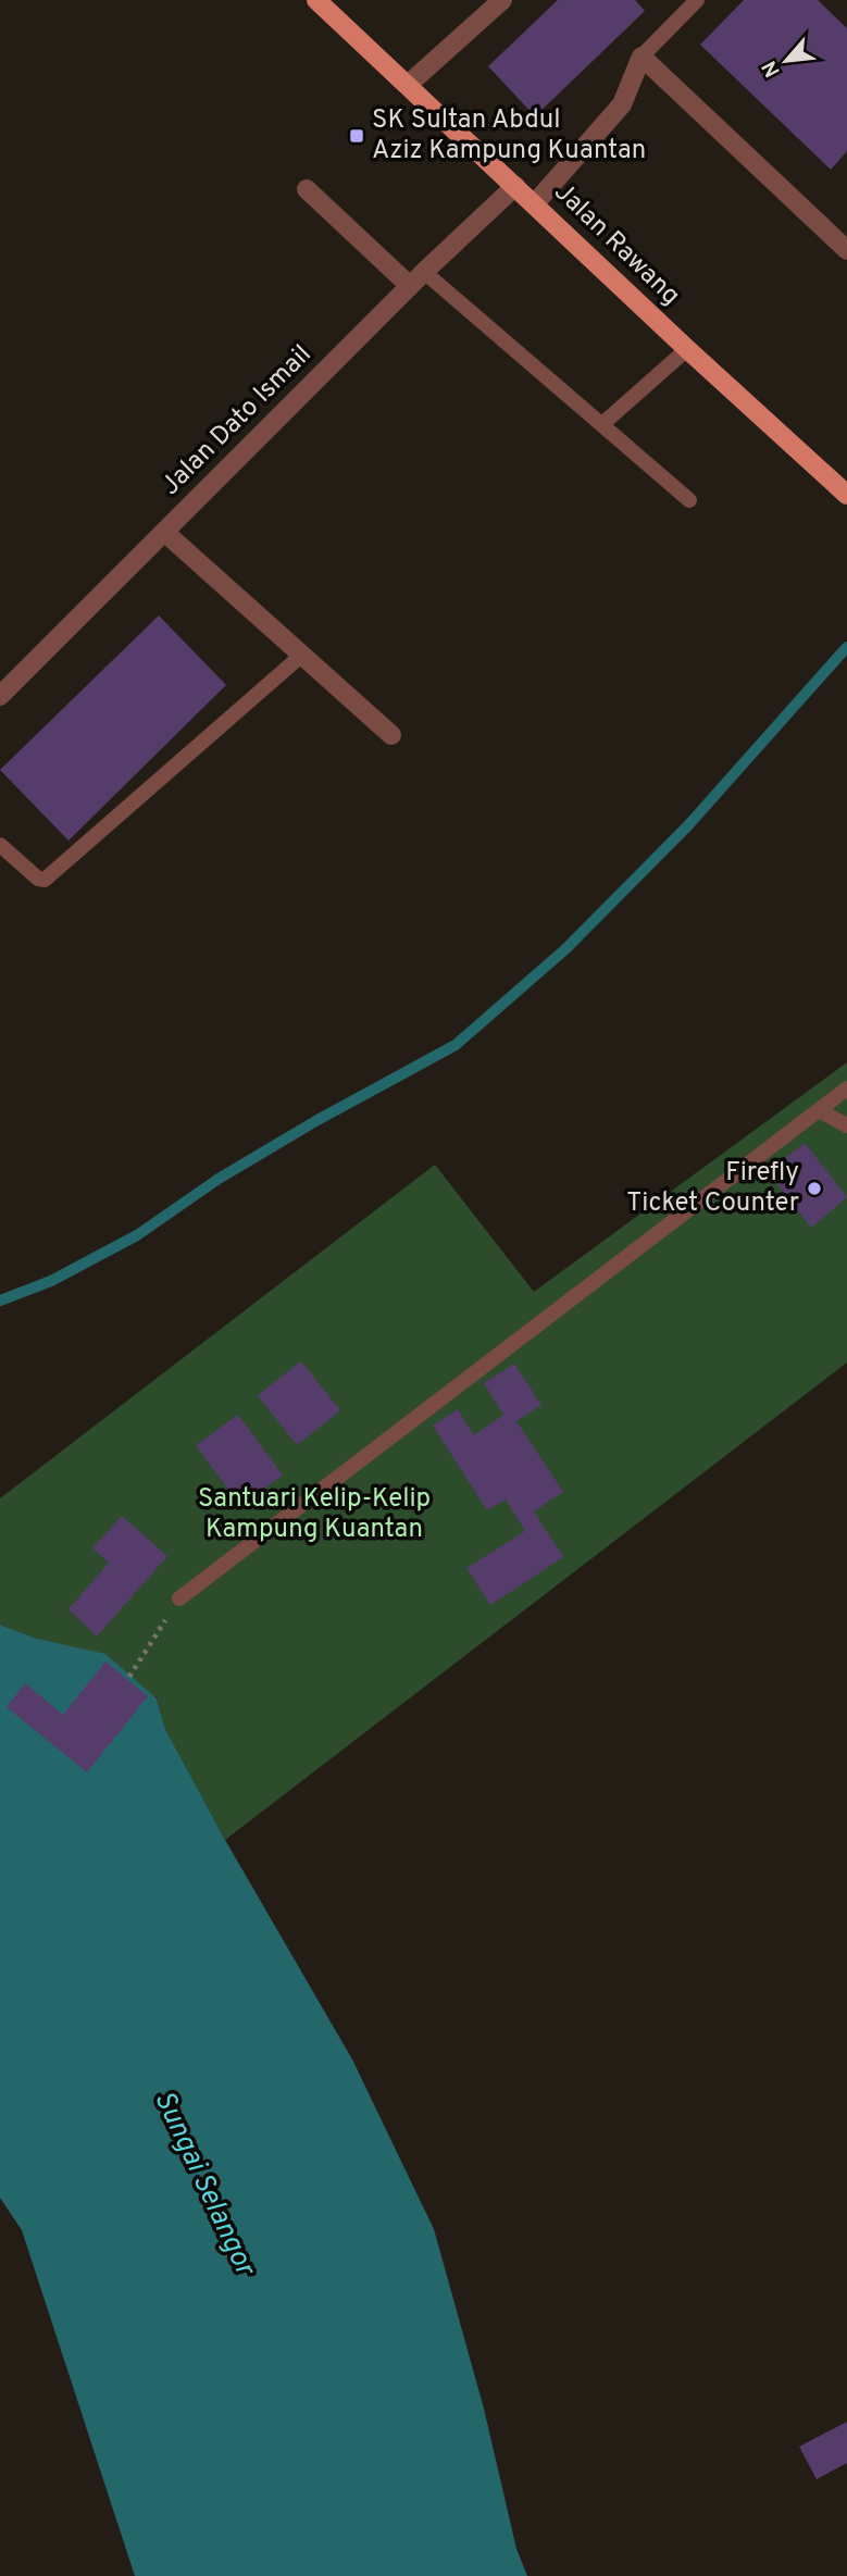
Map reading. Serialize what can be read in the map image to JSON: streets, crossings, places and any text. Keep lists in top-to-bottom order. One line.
{"streets":{"main road":["Jalan Rawang"],"street":["Jalan Dato Ismail"]},"crossings":[["Jalan Rawang","Jalan Dato Ismail"]],"water":["Sungai Selangor"],"parks":["Santuari Kelip-Kelip Kampung Kuantan"],"places":{"transit":["SK Sultan Abdul Aziz Kampung Kuantan"],"other":["Firefly Ticket Counter"]},"north":"bottom left"}
